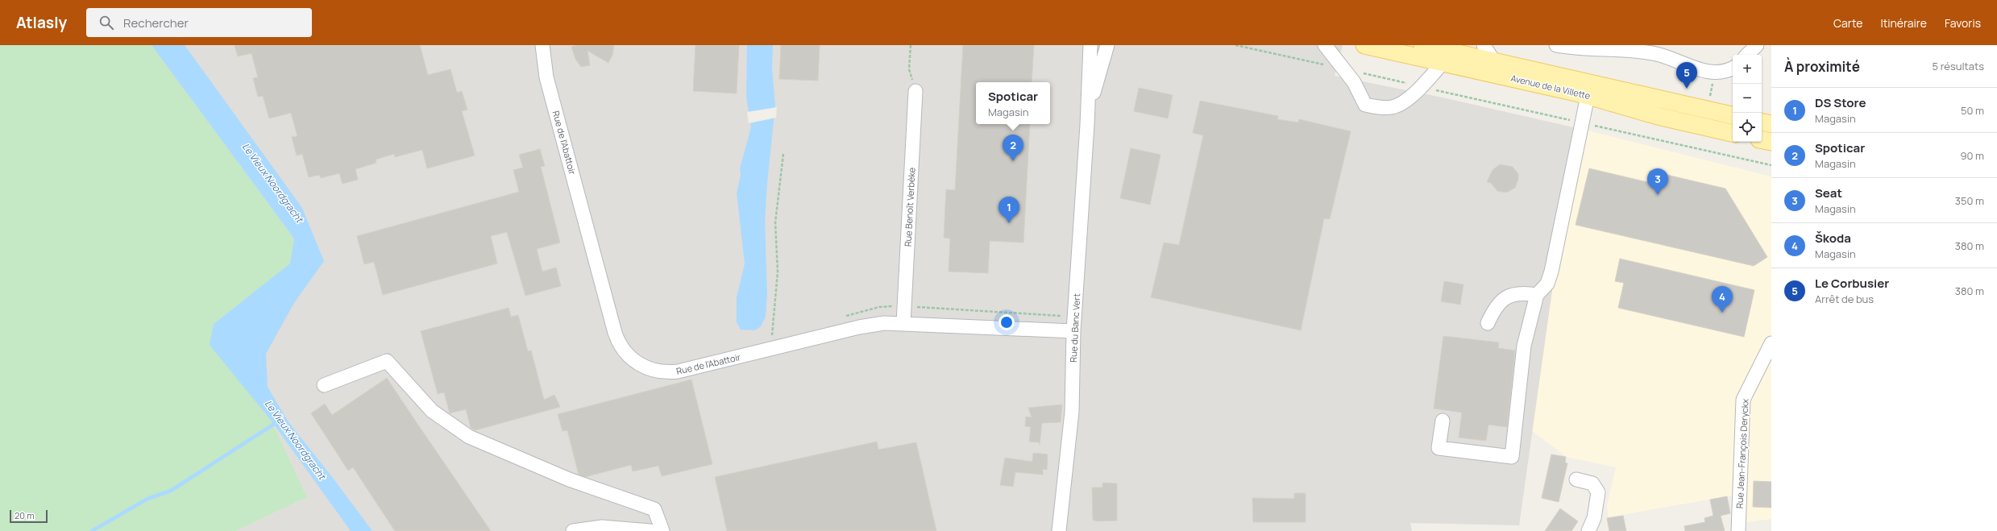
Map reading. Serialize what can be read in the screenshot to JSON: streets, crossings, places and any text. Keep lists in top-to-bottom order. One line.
{"streets":{"main road":["Avenue de la Villette"],"street":["Rue de l'Abattoir","Rue Benoît Verbèke","Rue du Banc Vert","Rue Jean-François Deryckx"]},"crossings":[["Rue de l'Abattoir","Rue Benoît Verbèke"],["Rue de l'Abattoir","Rue du Banc Vert"]],"water":["Le Vieux Noordgracht"],"scale_bar":"20 m","page":{"header":"Atlasly","search":"Rechercher","nav":["Carte","Itinéraire","Favoris"],"heading":["À proximité","5 résultats"],"map_buttons":["+","−"],"pins":["5","2","3","1","4"],"popup":["Spoticar","Magasin"],"list":[{"mark":"1","name":"DS Store","note":"Magasin","value":"50 m"},{"mark":"2","name":"Spoticar","note":"Magasin","value":"90 m"},{"mark":"3","name":"Seat","note":"Magasin","value":"350 m"},{"mark":"4","name":"Škoda","note":"Magasin","value":"380 m"},{"mark":"5","name":"Le Corbusier","note":"Arrêt de bus","value":"380 m"}],"scale":"20 m"}}
